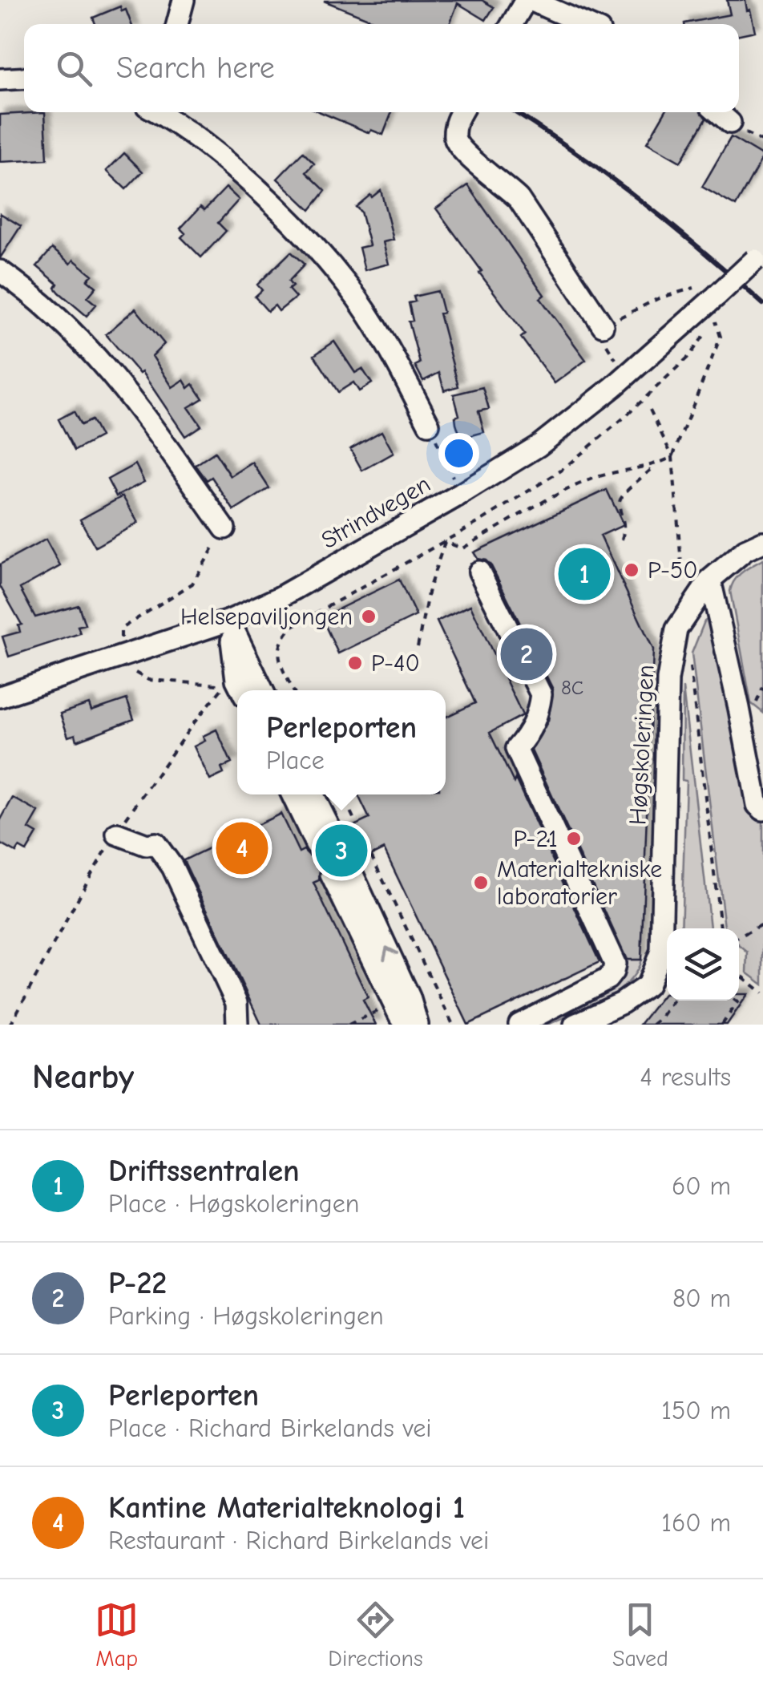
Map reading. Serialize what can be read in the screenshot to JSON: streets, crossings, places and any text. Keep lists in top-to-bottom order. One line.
{"streets":{"street":["Strindvegen","Høgskoleringen"]},"places":["P-50","Helsepaviljongen","P-40","P-21","Materialtekniske laboratorier"],"house_numbers":["8C"],"page":{"search":"Search here","pins":["1","2","4","3"],"popup":["Perleporten","Place"],"heading":["Nearby","4 results"],"list":[{"mark":"1","name":"Driftssentralen","note":"Place · Høgskoleringen","value":"60 m"},{"mark":"2","name":"P-22","note":"Parking · Høgskoleringen","value":"80 m"},{"mark":"3","name":"Perleporten","note":"Place · Richard Birkelands vei","value":"150 m"},{"mark":"4","name":"Kantine Materialteknologi 1","note":"Restaurant · Richard Birkelands vei","value":"160 m"}],"nav":["Map","Directions","Saved"]}}
